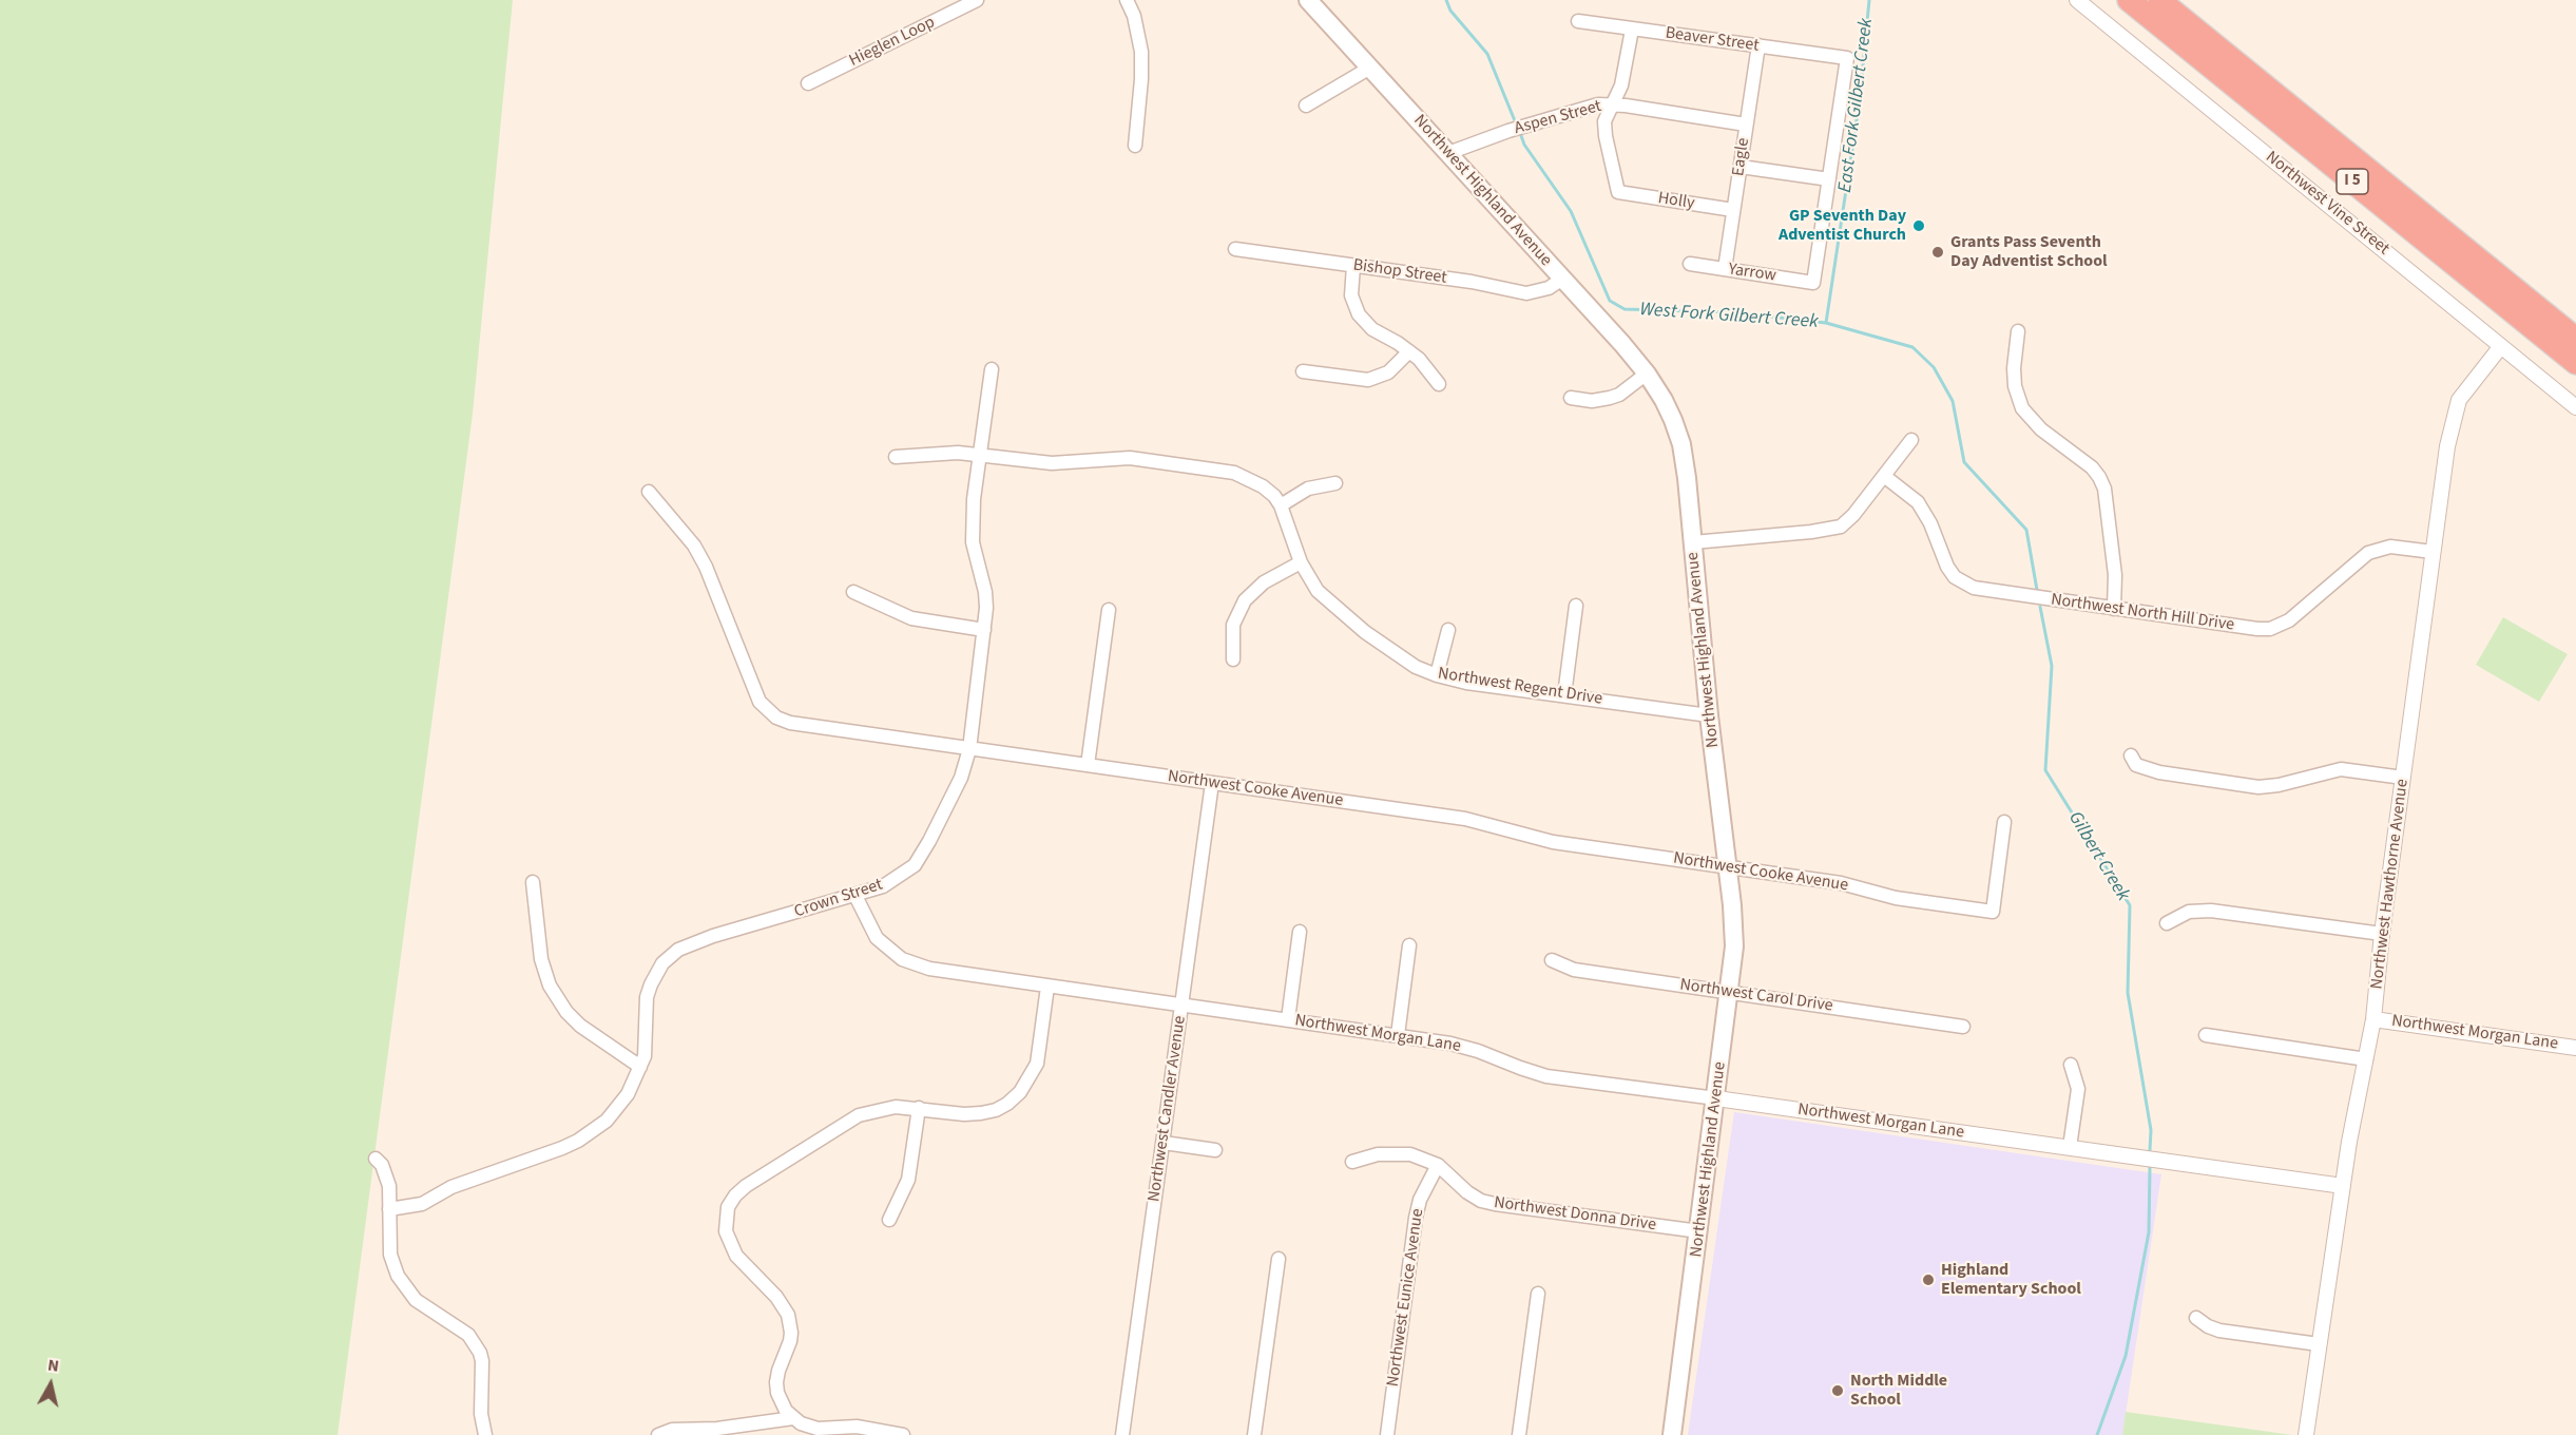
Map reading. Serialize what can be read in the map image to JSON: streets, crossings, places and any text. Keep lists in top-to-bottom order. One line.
{"streets":{"highway":["I 5"],"main road":["Northwest Highland Avenue"],"street":["Beaver Street","Hieglen Loop","Aspen Street","Eagle","Holly","Northwest Vine Street","Bishop Street","Yarrow","Northwest North Hill Drive","Northwest Regent Drive","Northwest Cooke Avenue","Northwest Hawthorne Avenue","Crown Street","Northwest Carol Drive","Northwest Morgan Lane","Northwest Candler Avenue","Northwest Donna Drive","Northwest Eunice Avenue"]},"crossings":[["Beaver Street","Eagle"],["Beaver Street","Yarrow"],["Aspen Street","Eagle"],["Aspen Street","Northwest Highland Avenue"],["Aspen Street","Holly"],["Eagle","Holly"],["Eagle","Yarrow"],["Northwest Highland Avenue","Bishop Street"],["Northwest Highland Avenue","Northwest Regent Drive"],["Northwest Highland Avenue","Northwest Cooke Avenue"],["Northwest Highland Avenue","Northwest Carol Drive"],["Northwest Highland Avenue","Northwest Morgan Lane"],["Northwest Highland Avenue","Northwest Donna Drive"],["Northwest Vine Street","Northwest Hawthorne Avenue"],["Northwest North Hill Drive","Northwest Hawthorne Avenue"],["Northwest Regent Drive","Crown Street"],["Northwest Cooke Avenue","Crown Street"],["Northwest Cooke Avenue","Northwest Candler Avenue"],["Northwest Hawthorne Avenue","Northwest Morgan Lane"],["Crown Street","Northwest Morgan Lane"],["Northwest Morgan Lane","Northwest Candler Avenue"],["Northwest Donna Drive","Northwest Eunice Avenue"]],"water":["East Fork Gilbert Creek","West Fork Gilbert Creek","Gilbert Creek"],"places":["GP Seventh Day Adventist Church","Grants Pass Seventh Day Adventist School","Highland Elementary School","North Middle School"],"north":"top"}
